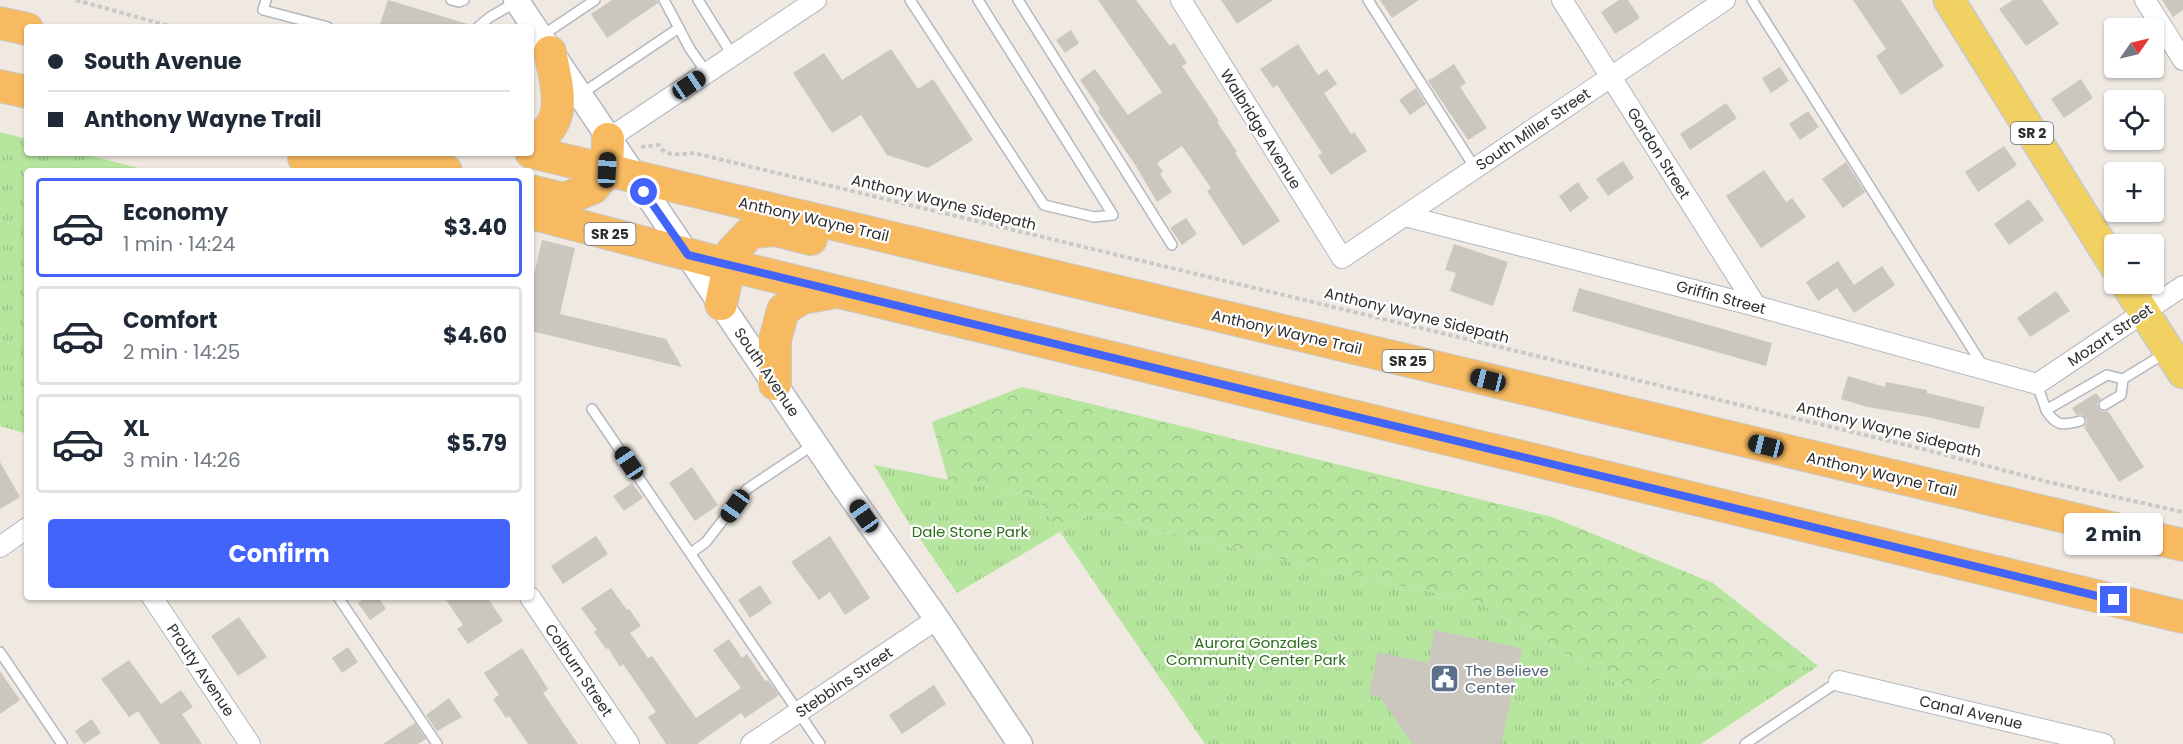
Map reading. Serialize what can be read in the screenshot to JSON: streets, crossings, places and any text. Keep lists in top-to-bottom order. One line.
{"streets":{"highway":["Anthony Wayne Trail","SR 25"],"main road":["SR 2"],"street":["Walbridge Avenue","South Miller Street","Gordon Street","Griffin Street","Mozart Street","South Avenue","Prouty Avenue","Colburn Street","Stebbins Street","Canal Avenue"],"path":["Anthony Wayne Sidepath"]},"crossings":[["Walbridge Avenue","South Miller Street"],["South Miller Street","Gordon Street"],["South Miller Street","Griffin Street"],["Gordon Street","Griffin Street"],["Anthony Wayne Trail","South Avenue"],["SR 25","South Avenue"],["Griffin Street","Mozart Street"],["South Avenue","Stebbins Street"]],"parks":["Dale Stone Park","Aurora Gonzales Community Center Park"],"places":{"public building":["The Believe Center"]},"north":"top right","page":{"map_buttons":["+","−"],"banner":["South Avenue","Anthony Wayne Trail"],"list":[{"name":"Economy","note":"1 min · 14:24","value":"$3.40"},{"name":"Comfort","note":"2 min · 14:25","value":"$4.60"},{"name":"XL","note":"3 min · 14:26","value":"$5.79"}],"buttons":"Confirm","bubble":"2 min"}}
